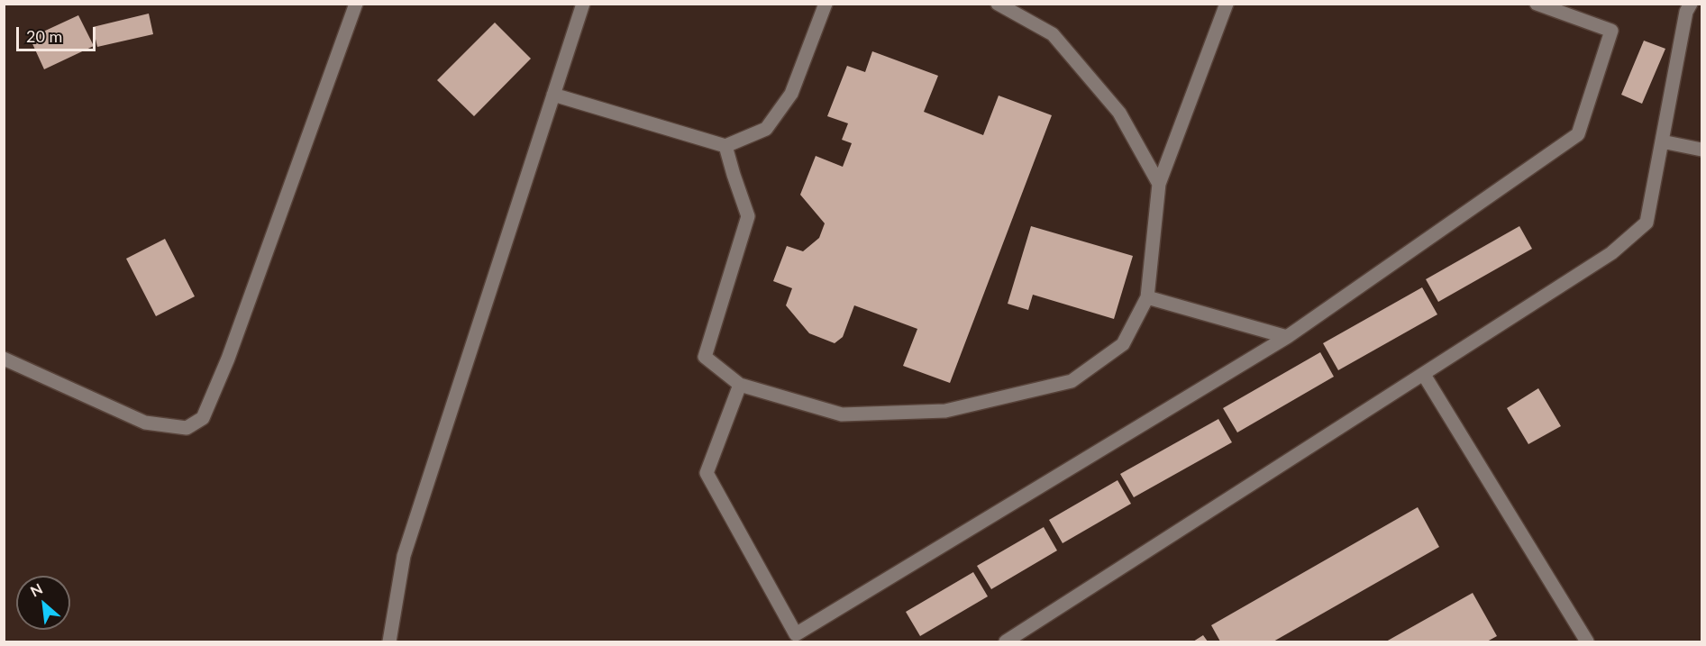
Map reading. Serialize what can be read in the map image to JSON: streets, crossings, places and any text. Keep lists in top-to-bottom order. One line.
{"scale_bar":"20 m","north":"top left"}
